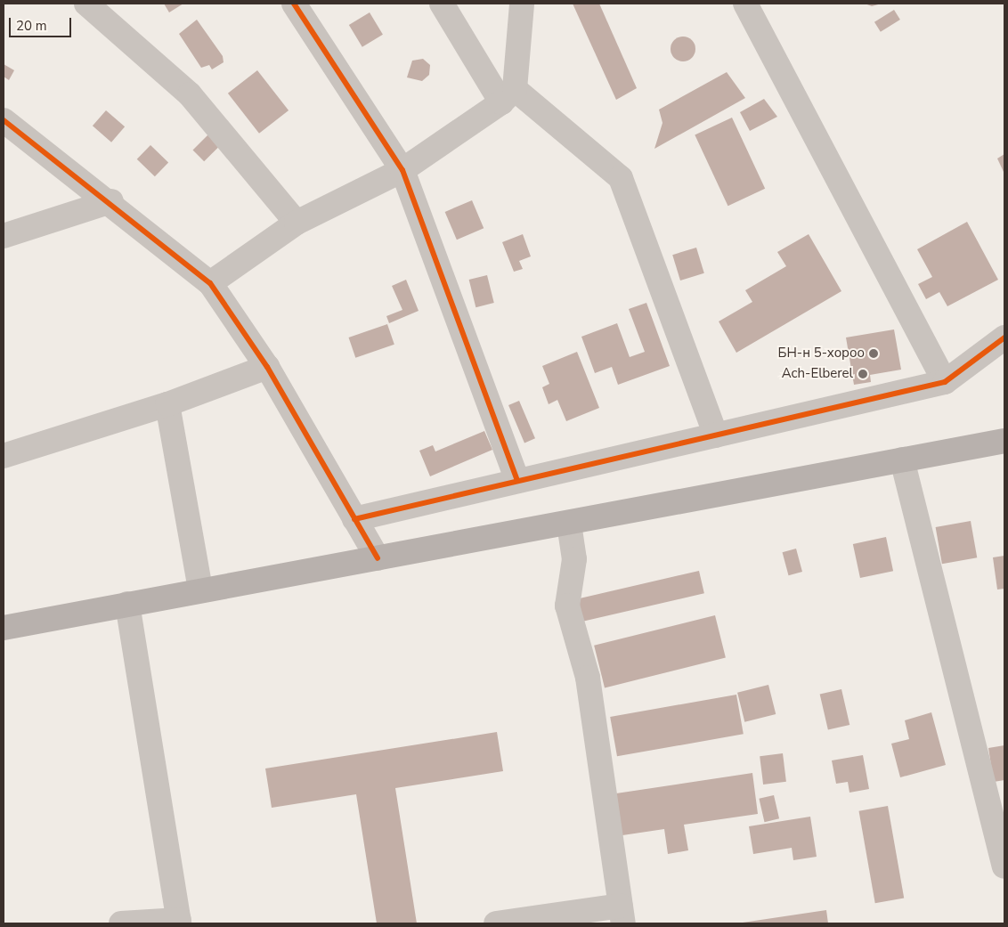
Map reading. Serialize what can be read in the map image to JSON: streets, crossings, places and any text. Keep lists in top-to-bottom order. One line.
{"places":["БН-н 5-хороо","Ach-Elberel"],"scale_bar":"20 m"}
